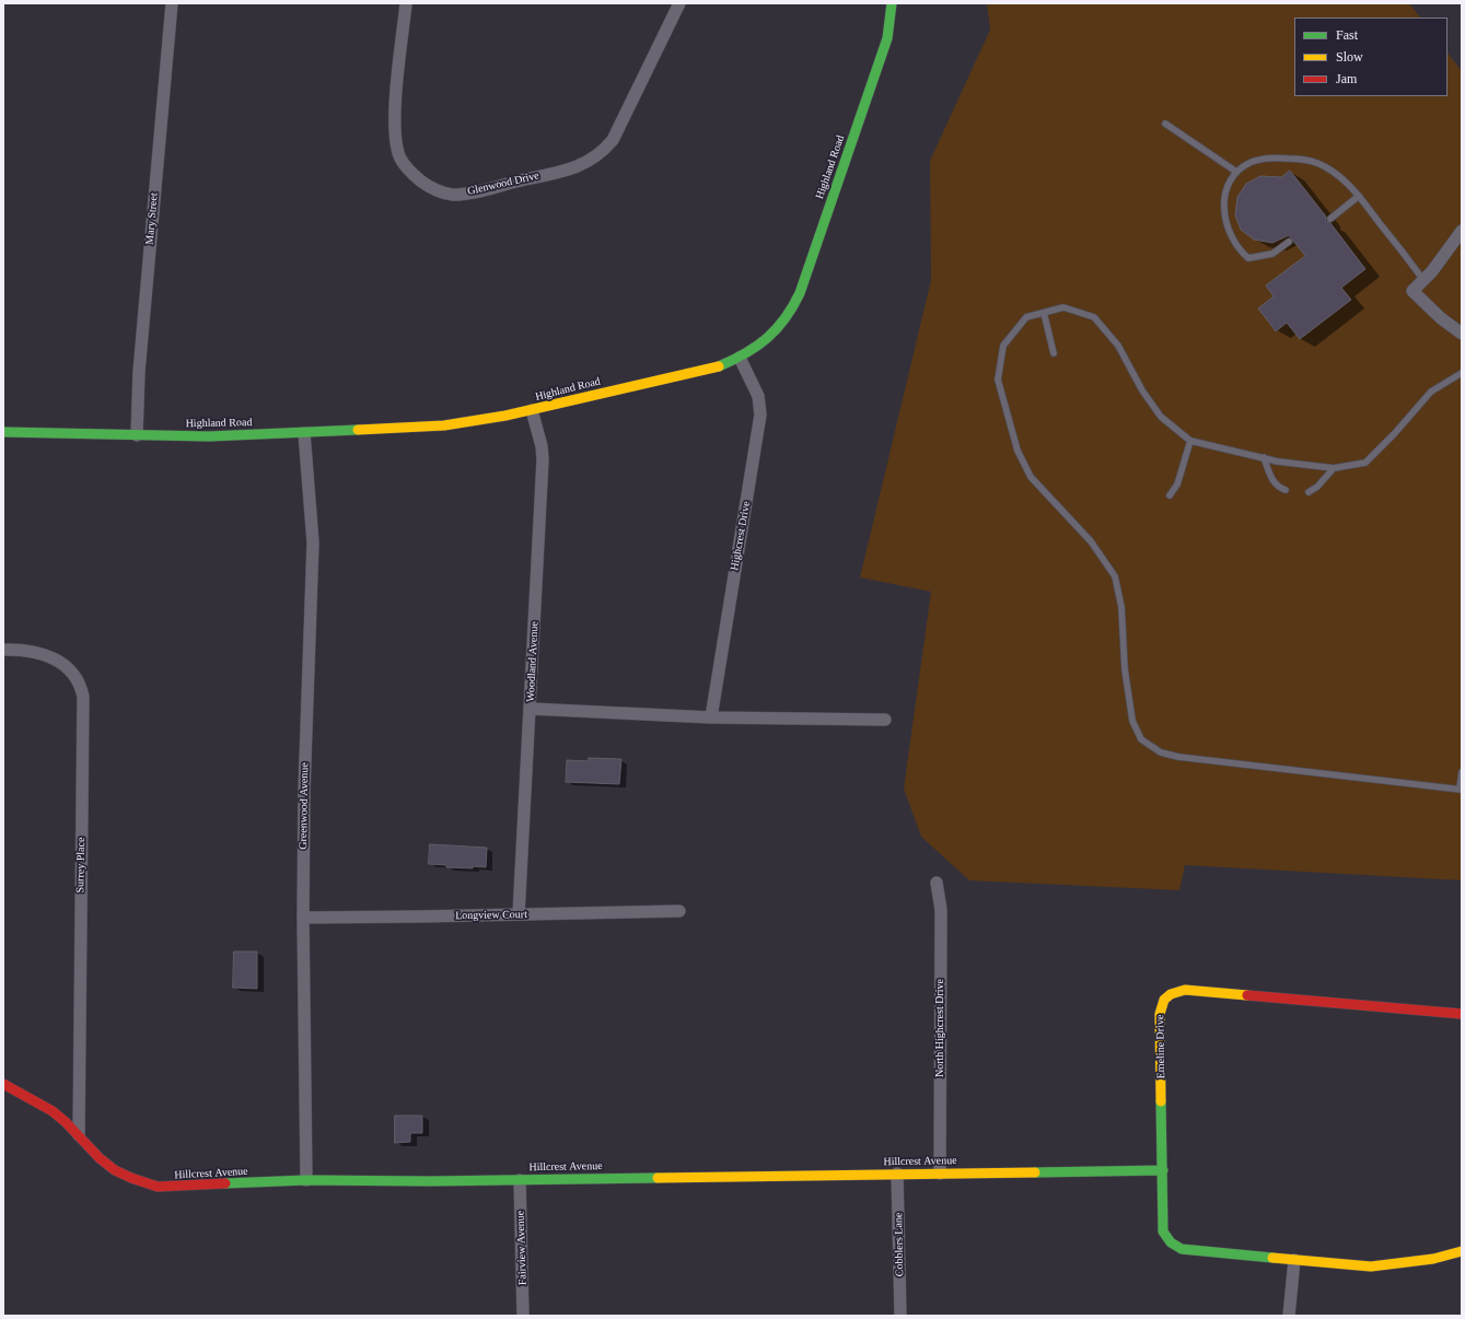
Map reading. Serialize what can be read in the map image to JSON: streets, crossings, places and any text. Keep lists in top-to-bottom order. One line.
{"streets":{"street":["Highland Road","Glenwood Drive","Mary Street","Highcrest Drive","Woodland Avenue","Greenwood Avenue","Surrey Place","Longview Court","North Highcrest Drive","Emeline Drive","Hillcrest Avenue","Cobblers Lane","Fairview Avenue"]},"crossings":[["Highland Road","Mary Street"],["Highland Road","Highcrest Drive"],["Highland Road","Woodland Avenue"],["Highland Road","Greenwood Avenue"],["Woodland Avenue","Longview Court"],["Greenwood Avenue","Longview Court"],["Greenwood Avenue","Hillcrest Avenue"],["Surrey Place","Hillcrest Avenue"],["North Highcrest Drive","Hillcrest Avenue"],["Emeline Drive","Hillcrest Avenue"],["Hillcrest Avenue","Cobblers Lane"],["Hillcrest Avenue","Fairview Avenue"]],"legend":["Fast","Slow","Jam"]}
